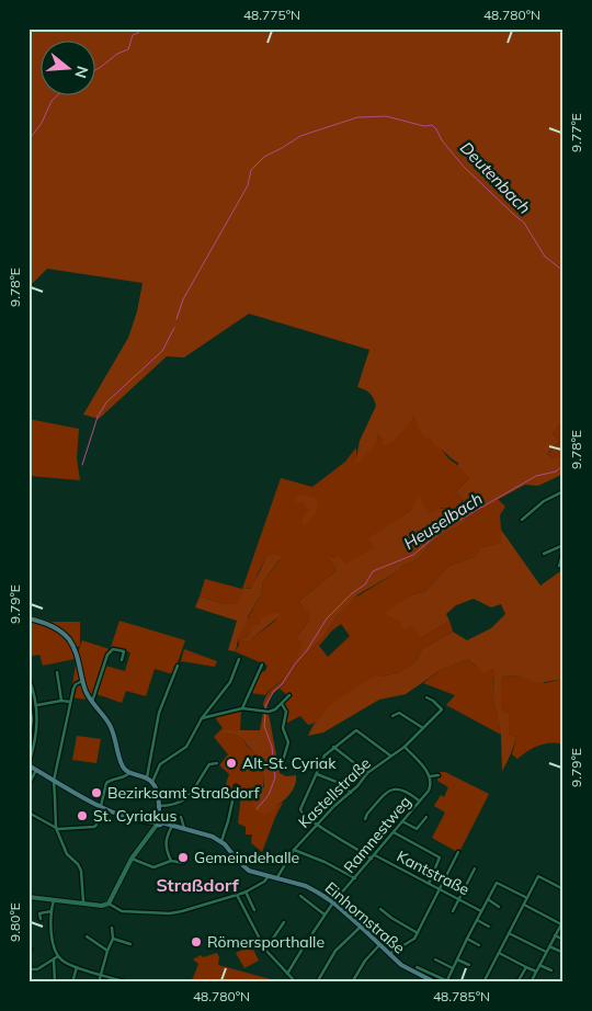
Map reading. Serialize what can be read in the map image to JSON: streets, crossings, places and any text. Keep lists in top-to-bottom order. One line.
{"streets":{"main road":["Einhornstraße"],"street":["Kastellstraße","Ramnestweg","Kantstraße"]},"crossings":[["Kastellstraße","Kantstraße"],["Kastellstraße","Einhornstraße"],["Ramnestweg","Kantstraße"],["Ramnestweg","Einhornstraße"]],"districts":["Straßdorf"],"water":["Deutenbach","Heuselbach"],"places":["Alt-St. Cyriak","Bezirksamt Straßdorf","St. Cyriakus","Gemeindehalle","Römersporthalle"],"north":"right","coordinates":["48.775°N","48.780°N","9.77°E","9.78°E","9.79°E","9.80°E","48.785°N"]}
